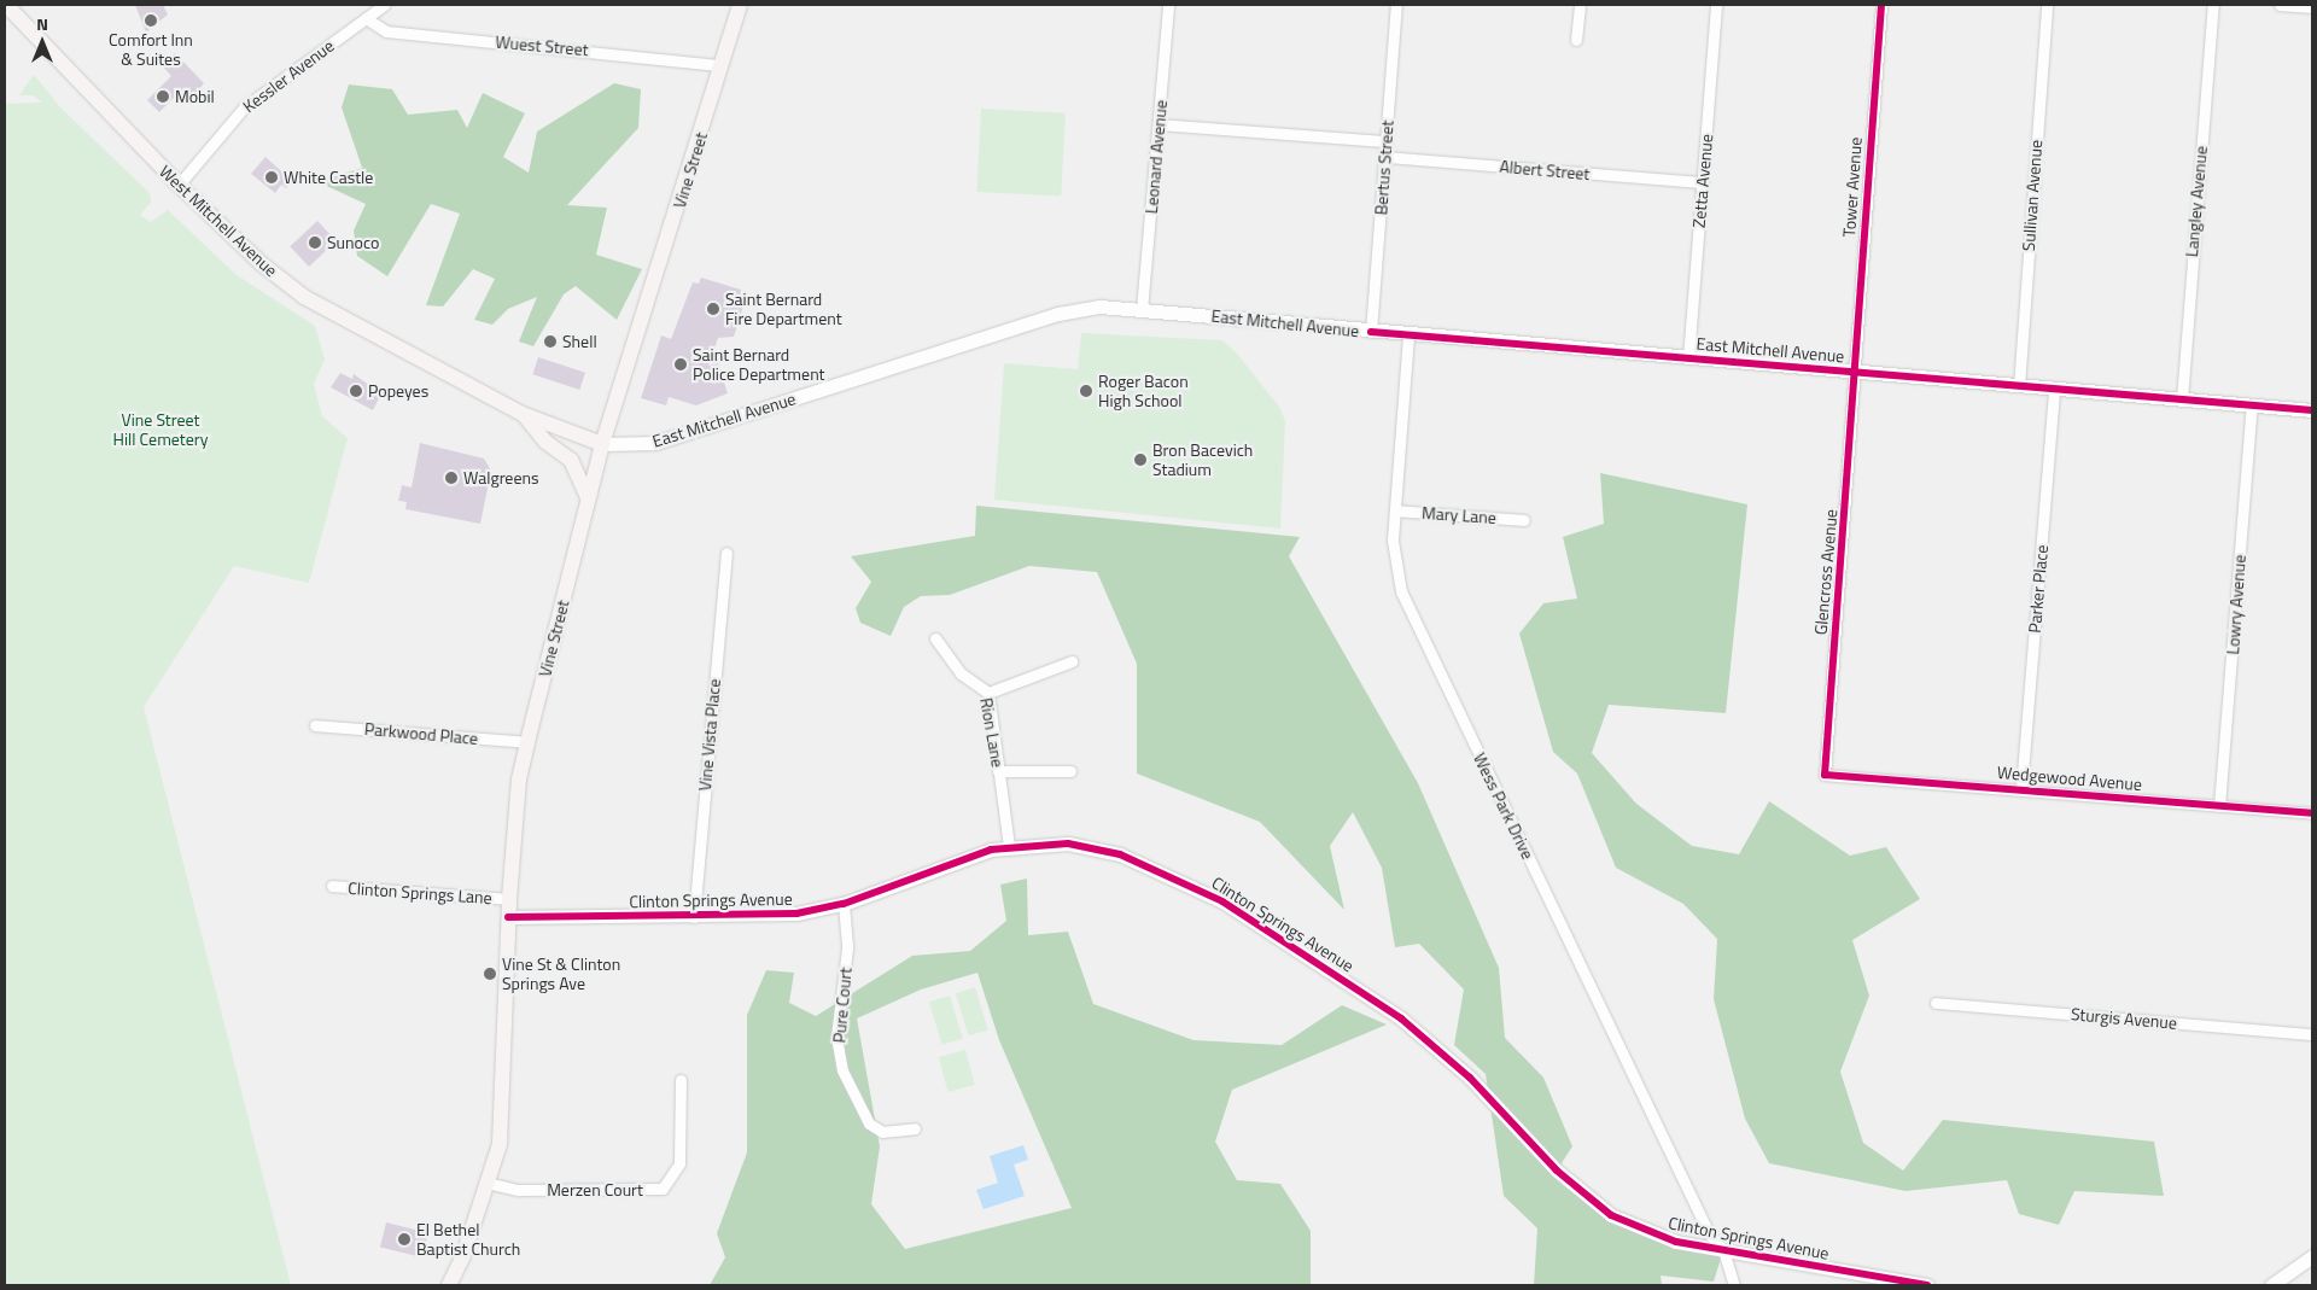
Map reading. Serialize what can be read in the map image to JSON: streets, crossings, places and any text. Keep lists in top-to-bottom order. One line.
{"streets":{"main road":["Vine Street","West Mitchell Avenue"],"street":["Wuest Street","Kessler Avenue","Leonard Avenue","Bertus Street","Albert Street","Zetta Avenue","Tower Avenue","Sullivan Avenue","Langley Avenue","East Mitchell Avenue","Mary Lane","Glencross Avenue","Parker Place","Lowry Avenue","Rion Lane","Parkwood Place","Vine Vista Place","Wedgewood Avenue","Wess Park Drive","Clinton Springs Lane","Clinton Springs Avenue","Pure Court","Sturgis Avenue","Merzen Court"]},"crossings":[["Wuest Street","Kessler Avenue"],["Wuest Street","Vine Street"],["Kessler Avenue","West Mitchell Avenue"],["Leonard Avenue","East Mitchell Avenue"],["Bertus Street","Albert Street"],["Bertus Street","East Mitchell Avenue"],["Vine Street","West Mitchell Avenue"],["Vine Street","East Mitchell Avenue"],["Vine Street","Parkwood Place"],["Vine Street","Clinton Springs Lane"],["Vine Street","Clinton Springs Avenue"],["Vine Street","Merzen Court"],["Albert Street","Zetta Avenue"],["Zetta Avenue","East Mitchell Avenue"],["Tower Avenue","East Mitchell Avenue"],["Tower Avenue","Glencross Avenue"],["Sullivan Avenue","East Mitchell Avenue"],["Langley Avenue","East Mitchell Avenue"],["West Mitchell Avenue","East Mitchell Avenue"],["East Mitchell Avenue","Glencross Avenue"],["East Mitchell Avenue","Parker Place"],["East Mitchell Avenue","Lowry Avenue"],["East Mitchell Avenue","Wess Park Drive"],["Mary Lane","Wess Park Drive"],["Glencross Avenue","Wedgewood Avenue"],["Parker Place","Wedgewood Avenue"],["Lowry Avenue","Wedgewood Avenue"],["Rion Lane","Clinton Springs Avenue"],["Vine Vista Place","Clinton Springs Avenue"],["Wess Park Drive","Clinton Springs Avenue"],["Clinton Springs Avenue","Pure Court"]],"parks":["Vine Street Hill Cemetery"],"places":["Comfort Inn & Suites","Mobil","White Castle","Sunoco","Saint Bernard Fire Department","Shell","Saint Bernard Police Department","Popeyes","Roger Bacon High School","Bron Bacevich Stadium","Walgreens","Vine St & Clinton Springs Ave","El Bethel Baptist Church"],"north":"top"}
